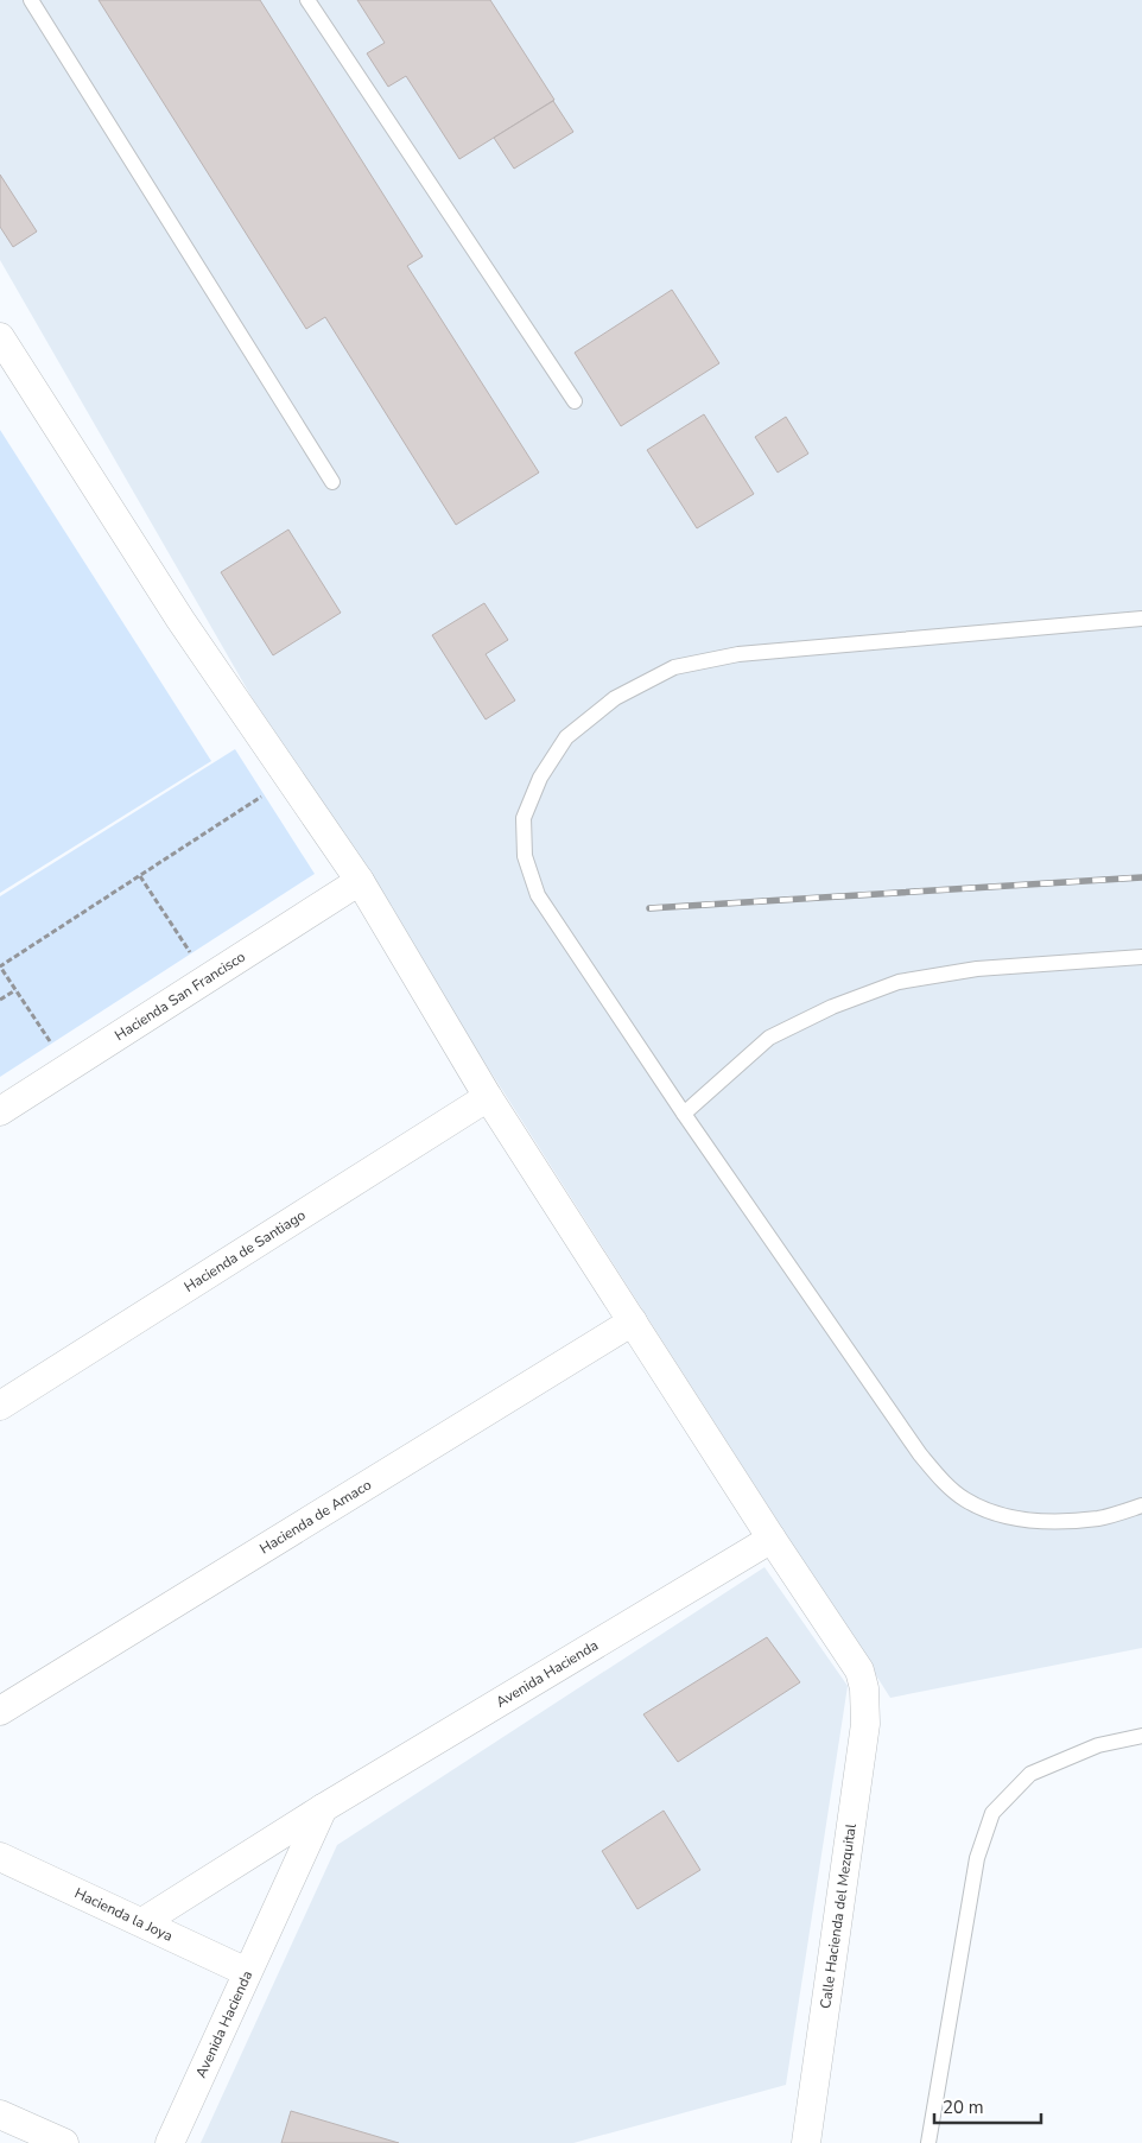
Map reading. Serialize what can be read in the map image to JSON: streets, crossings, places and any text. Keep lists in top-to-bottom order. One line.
{"streets":{"street":["Hacienda San Francisco","Hacienda de Santiago","Hacienda de Amaco","Avenida Hacienda","Hacienda la Joya","Calle Hacienda del Mezquital"]},"crossings":[["Hacienda San Francisco","Calle Hacienda del Mezquital"],["Hacienda de Santiago","Calle Hacienda del Mezquital"],["Hacienda de Amaco","Calle Hacienda del Mezquital"],["Avenida Hacienda","Hacienda la Joya"],["Avenida Hacienda","Calle Hacienda del Mezquital"]],"scale_bar":"20 m"}
